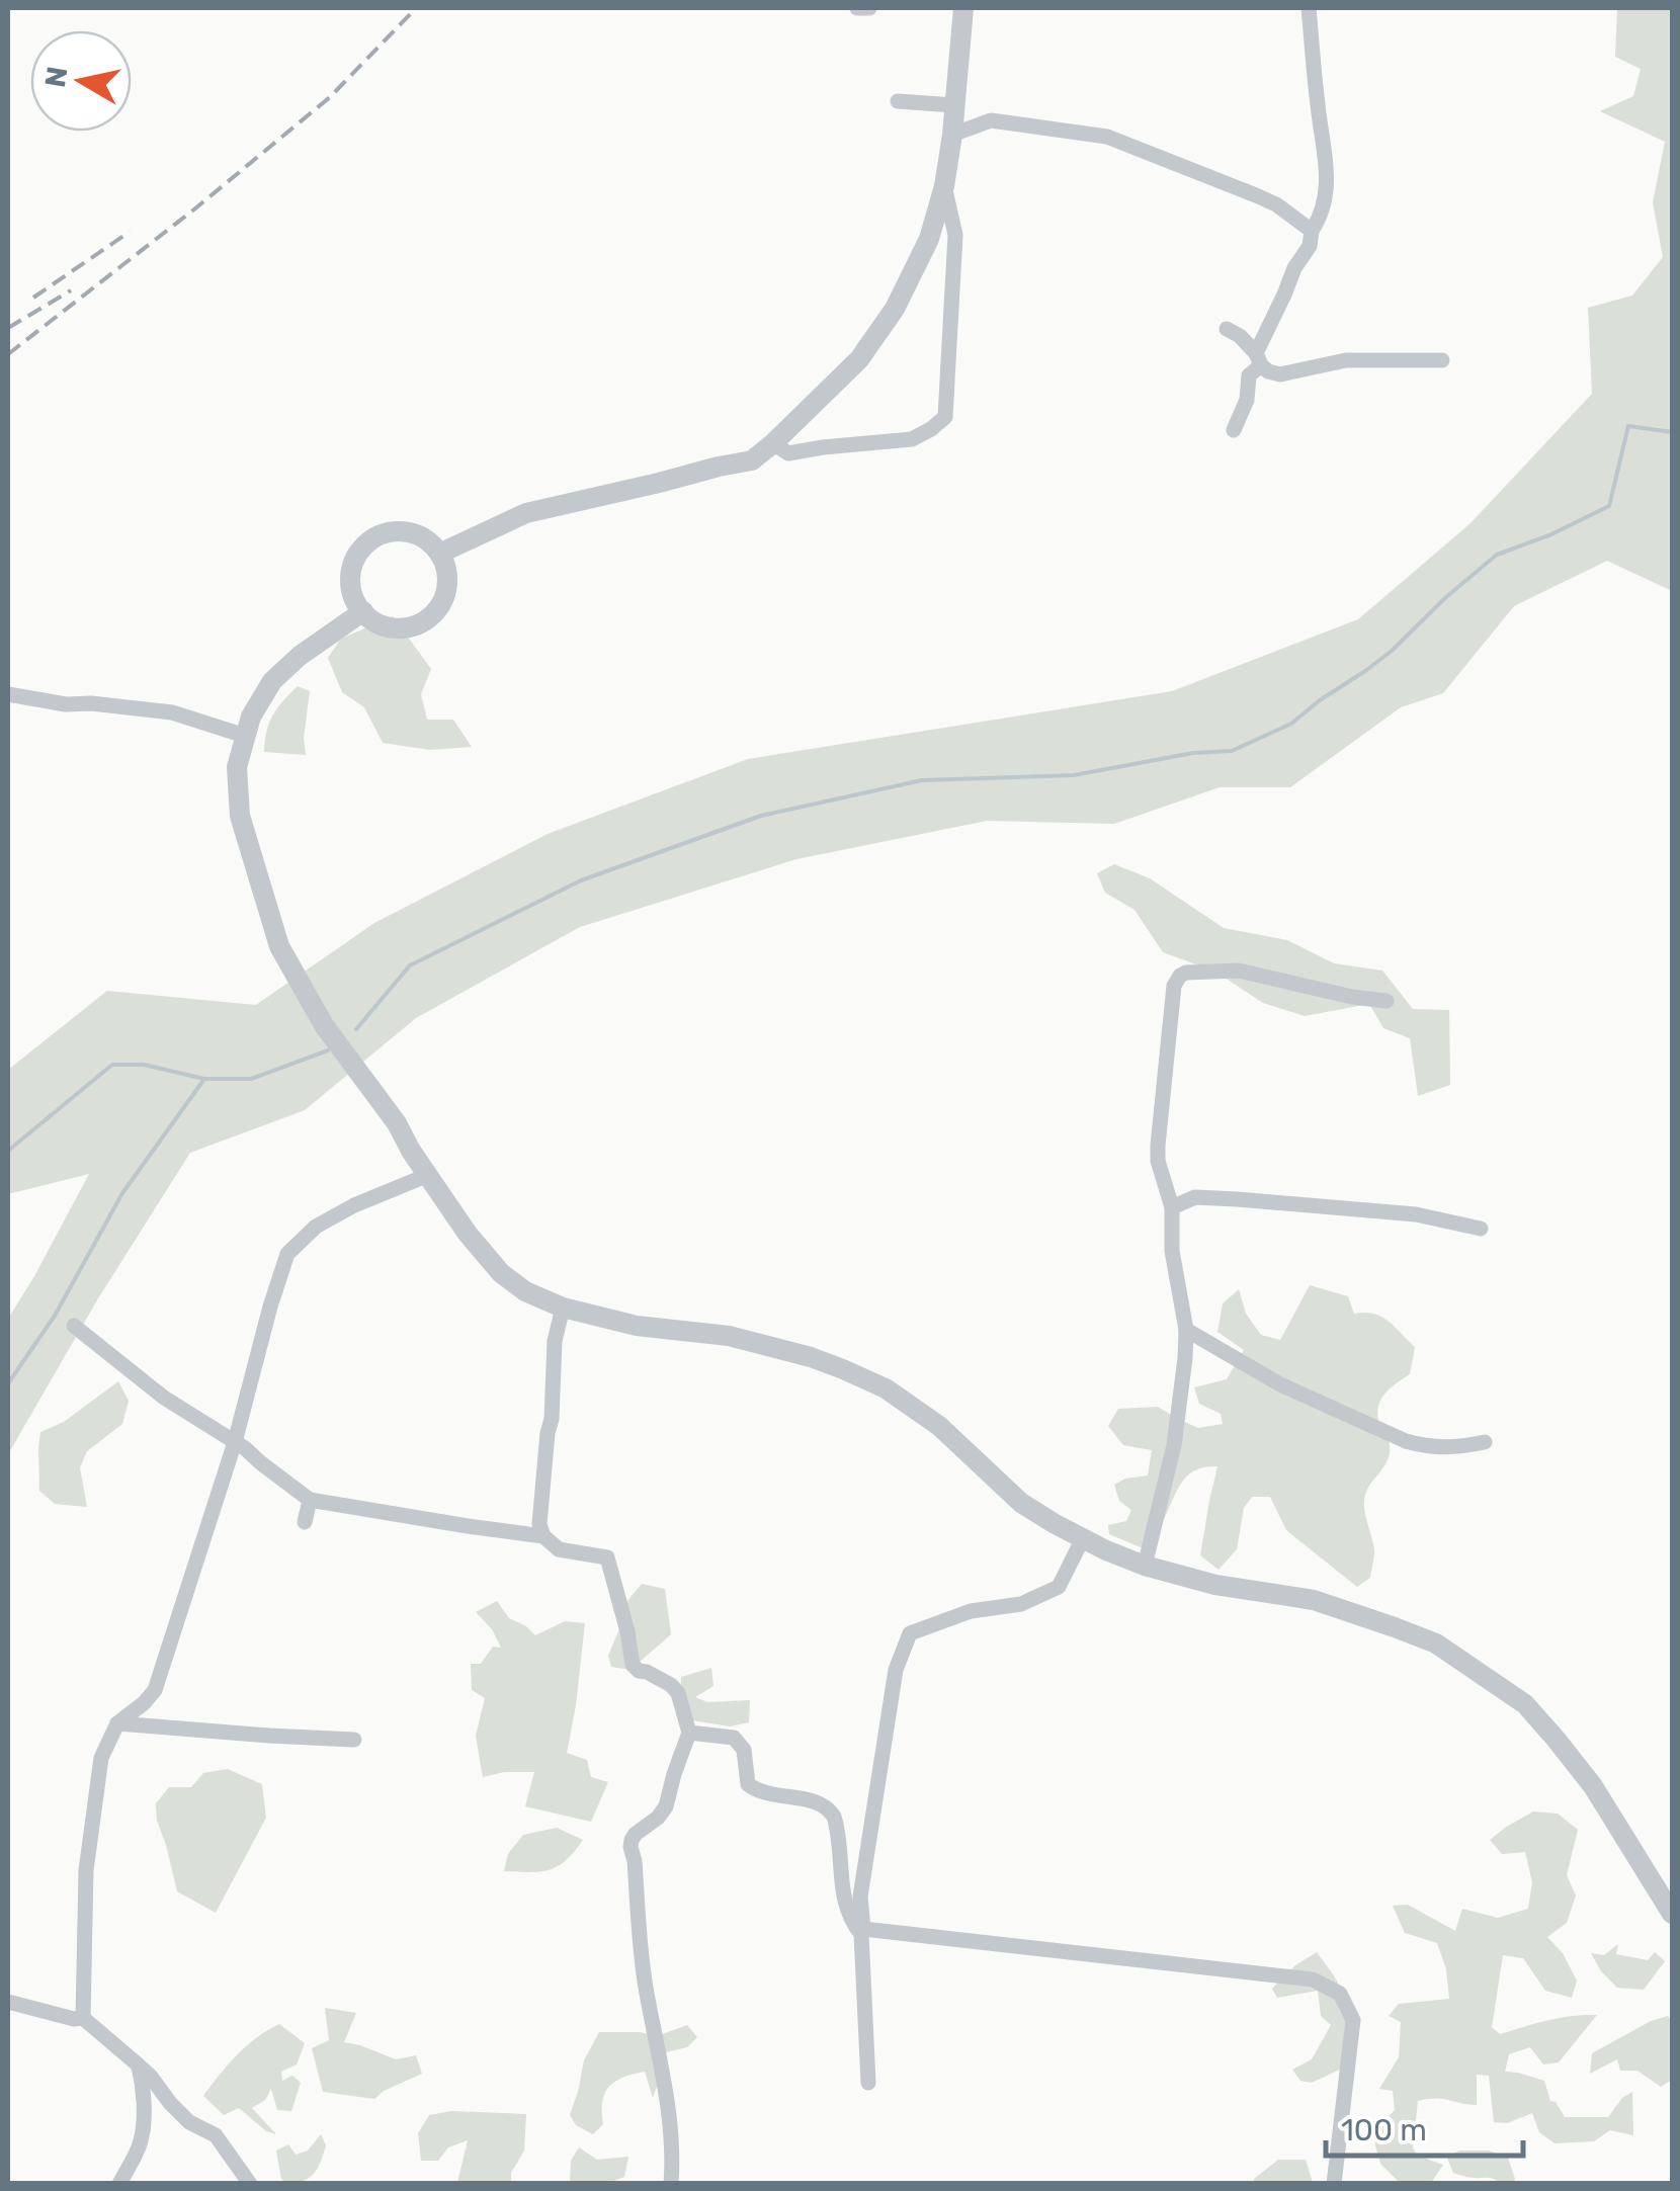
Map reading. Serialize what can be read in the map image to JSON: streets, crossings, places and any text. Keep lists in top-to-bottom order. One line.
{"scale_bar":"100 m","north":"left"}
